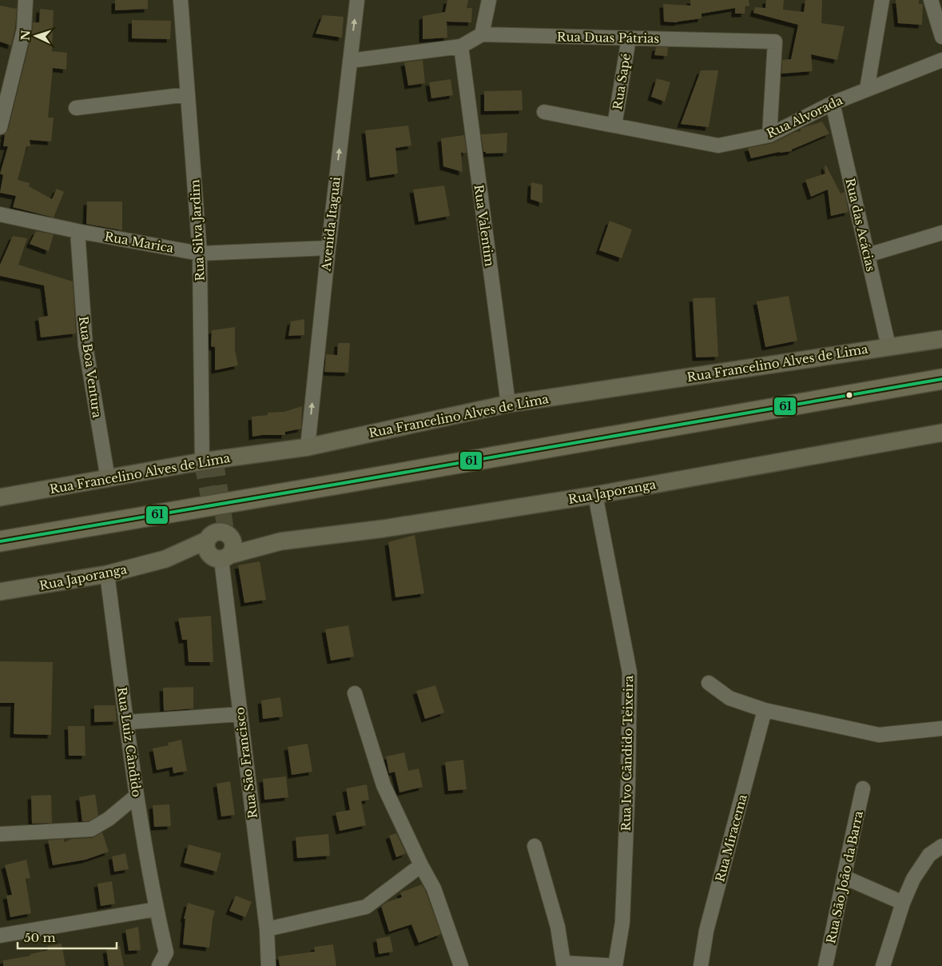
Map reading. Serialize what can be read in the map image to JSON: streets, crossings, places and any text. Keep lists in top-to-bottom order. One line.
{"streets":{"main road":["Rua Francelino Alves de Lima","Rua Japoranga"],"street":["Rua Duas Pátrias","Rua Sapé","Rua Alvorada","Avenida Itaguai","Rua das Acácias","Rua Valentim","Rua Silva Jardim","Rua Marica","Rua Boa Ventura","Rua Luiz Cândido","Rua Ivo Cãndido Teixeira","Rua São Francisco","Rua Miracema","Rua São João da Barra"]},"crossings":[["Rua Duas Pátrias","Rua Sapé"],["Rua Duas Pátrias","Rua Alvorada"],["Rua Sapé","Rua Alvorada"],["Rua Alvorada","Rua das Acácias"],["Avenida Itaguai","Rua Marica"],["Avenida Itaguai","Rua Francelino Alves de Lima"],["Rua das Acácias","Rua Francelino Alves de Lima"],["Rua Valentim","Rua Francelino Alves de Lima"],["Rua Silva Jardim","Rua Marica"],["Rua Silva Jardim","Rua Francelino Alves de Lima"],["Rua Marica","Rua Boa Ventura"],["Rua Francelino Alves de Lima","Rua Boa Ventura"],["Rua Japoranga","Rua Luiz Cândido"],["Rua Japoranga","Rua Ivo Cãndido Teixeira"],["Rua Japoranga","Rua São Francisco"]],"one_way":["Avenida Itaguai"],"lines":["transit line 61"],"scale_bar":"50 m","north":"left"}
